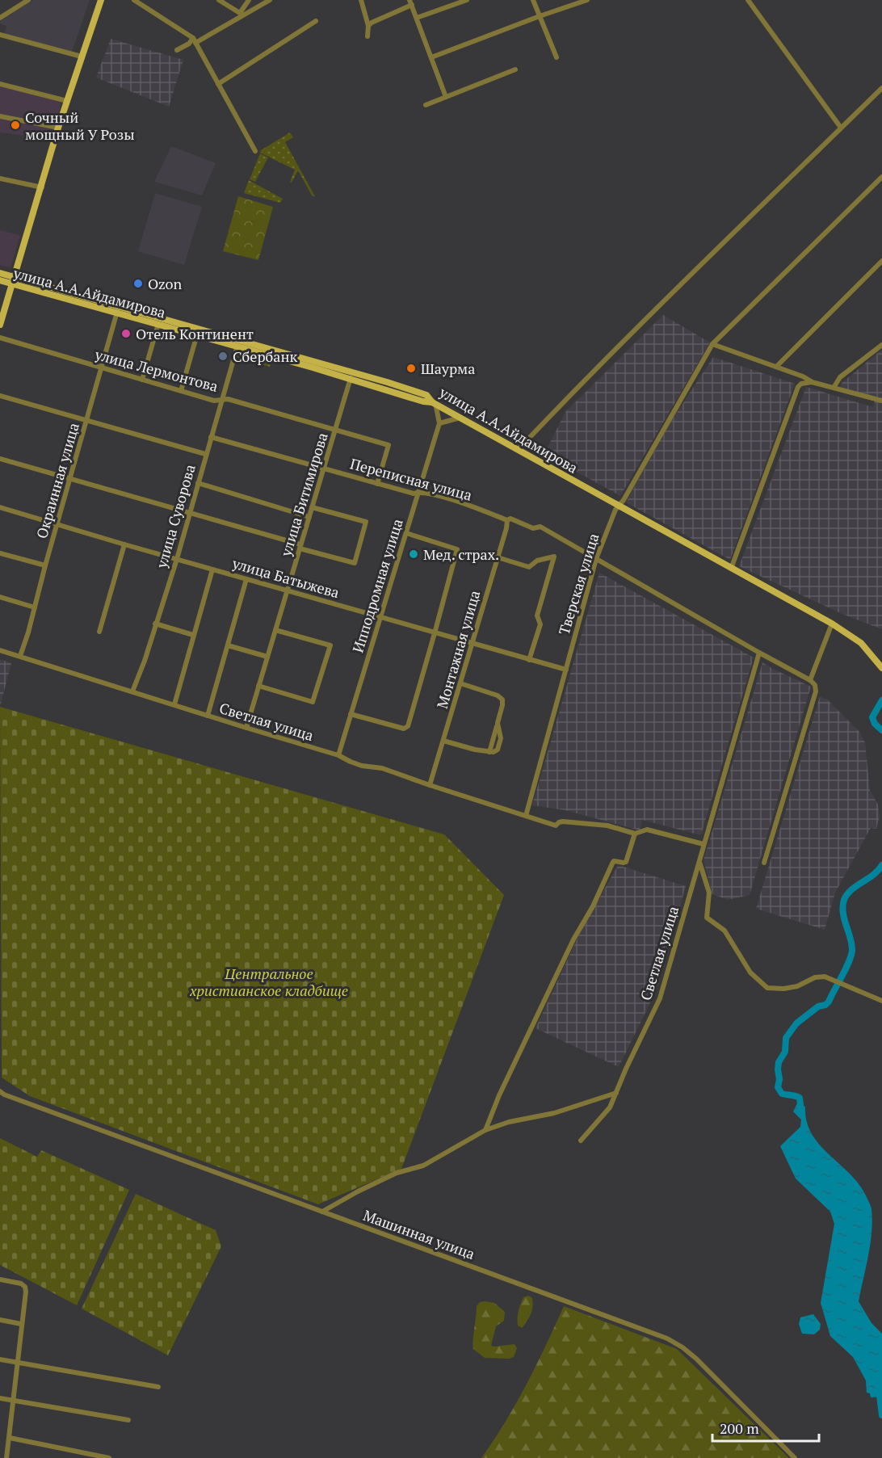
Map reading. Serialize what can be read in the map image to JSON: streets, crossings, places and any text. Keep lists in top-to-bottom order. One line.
{"streets":{"main road":["улица А.А.Айдамирова"],"street":["улица Лермонтова","Переписная улица","Окраинная улица","улица Битимирова","улица Суворова","улица Батыжева","Тверская улица","Ипподромная улица","Монтажная улица","Светлая улица","Машинная улица"]},"crossings":[["улица А.А.Айдамирова","Окраинная улица"],["улица А.А.Айдамирова","улица Битимирова"],["улица А.А.Айдамирова","улица Суворова"],["улица А.А.Айдамирова","Тверская улица"],["улица А.А.Айдамирова","Ипподромная улица"],["улица Лермонтова","Переписная улица"],["улица Лермонтова","Окраинная улица"],["улица Лермонтова","улица Битимирова"],["улица Лермонтова","улица Суворова"],["Переписная улица","улица Битимирова"],["Переписная улица","улица Суворова"],["Переписная улица","Тверская улица"],["Переписная улица","Ипподромная улица"],["Переписная улица","Монтажная улица"],["Переписная улица","Светлая улица"],["Окраинная улица","улица Батыжева"],["Окраинная улица","Светлая улица"],["улица Битимирова","улица Батыжева"],["улица Битимирова","Светлая улица"],["улица Суворова","улица Батыжева"],["улица Суворова","Светлая улица"],["улица Батыжева","Тверская улица"],["улица Батыжева","Ипподромная улица"],["улица Батыжева","Монтажная улица"],["Тверская улица","Светлая улица"],["Ипподромная улица","Светлая улица"],["Монтажная улица","Светлая улица"]],"parks":["Центральное христианское кладбище"],"places":["Сочный мощный У Розы","Ozon","Отель Континент","Сбербанк","Шаурма","Мед. страх."],"scale_bar":"200 m"}
